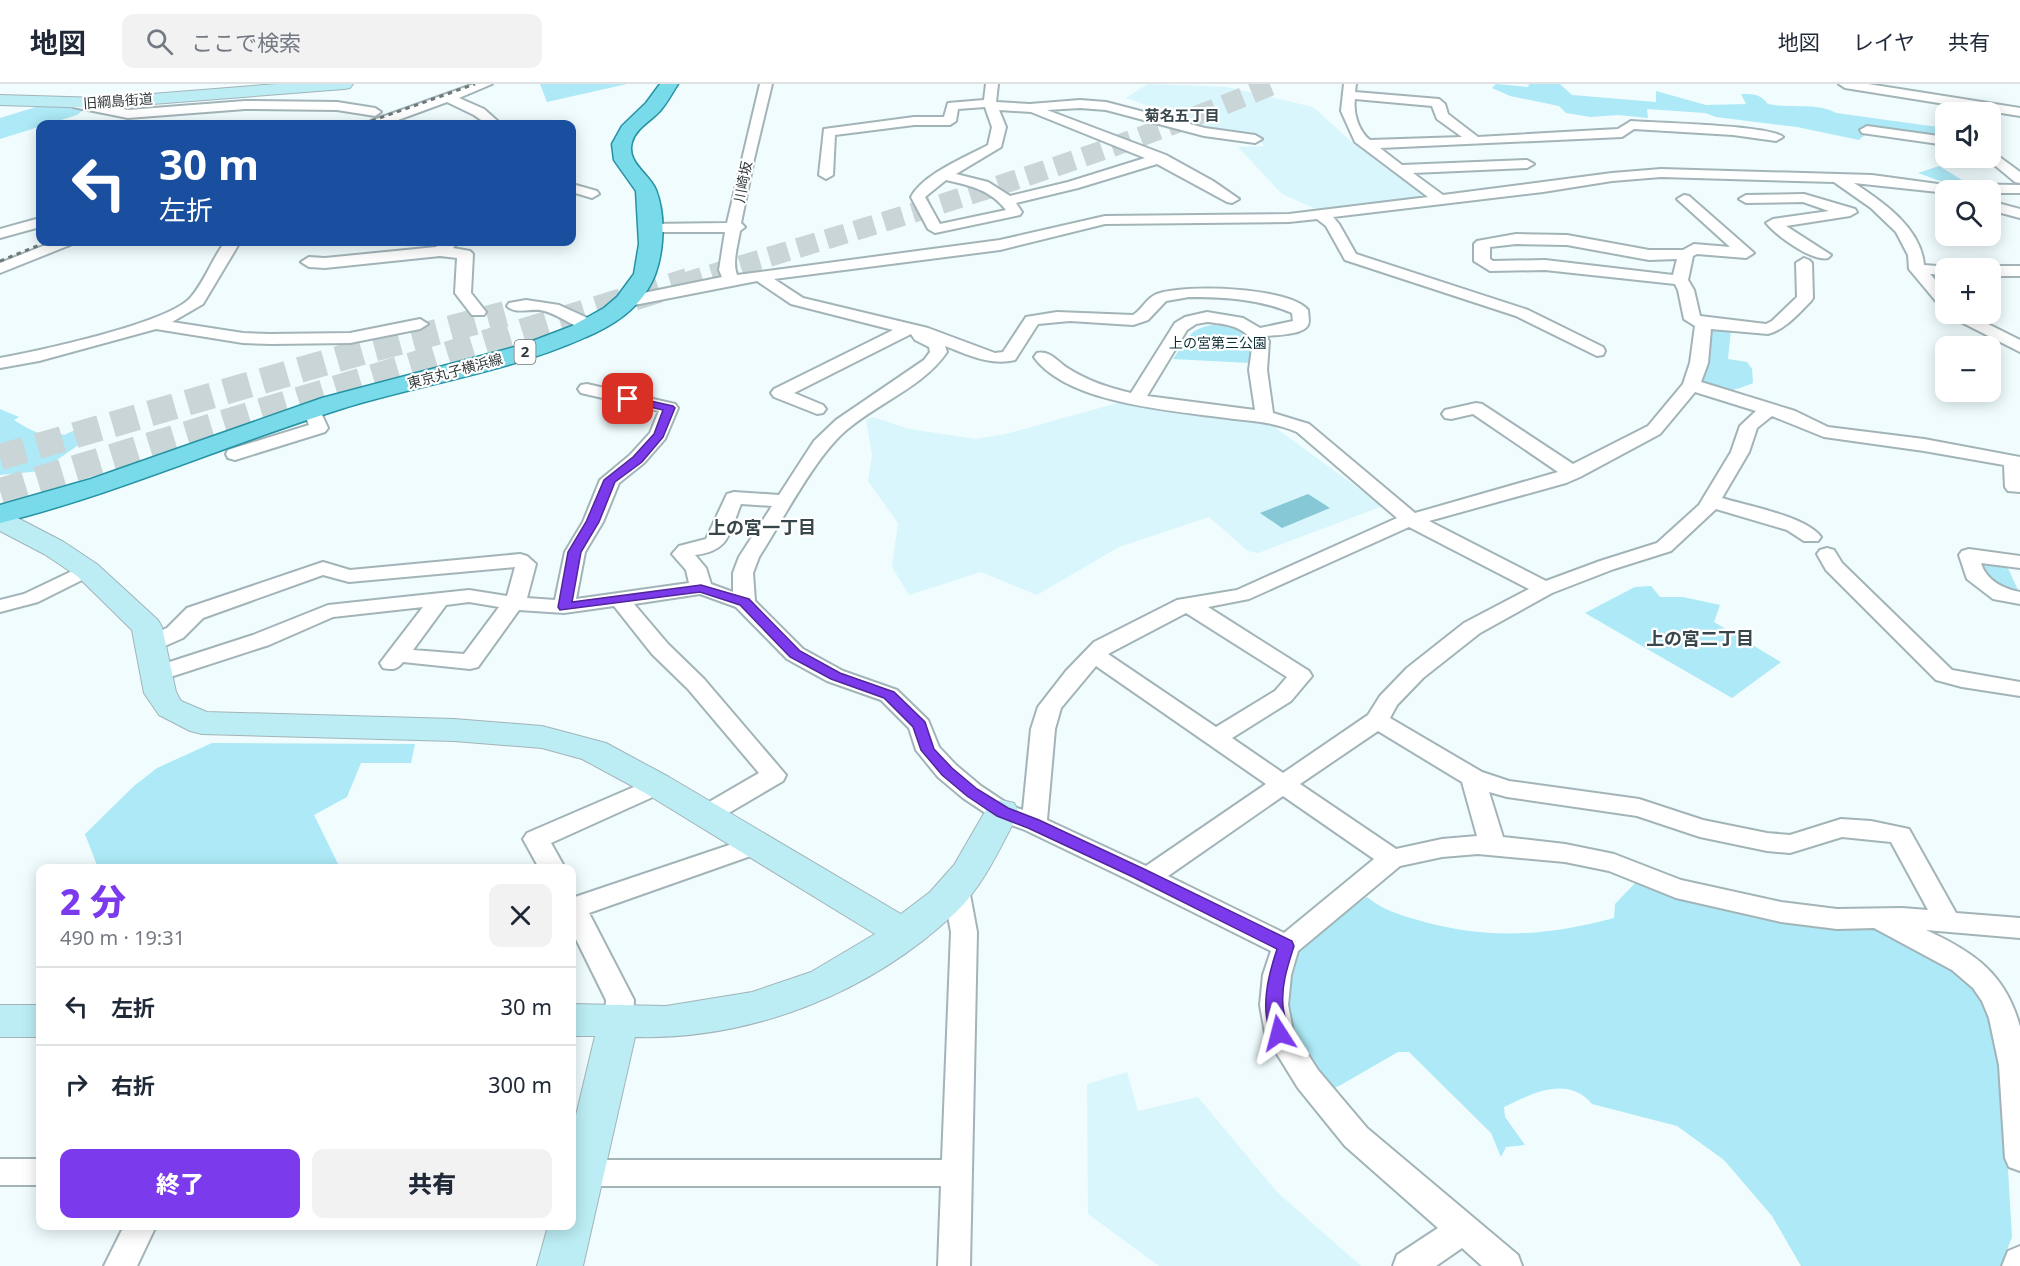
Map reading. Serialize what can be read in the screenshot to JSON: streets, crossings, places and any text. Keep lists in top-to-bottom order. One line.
{"streets":{"main road":["2","東京丸子横浜線"],"street":["旧綱島街道","川崎坂"]},"districts":["菊名五丁目","上の宮一丁目","上の宮二丁目"],"parks":["上の宮第三公園"],"page":{"header":"地図","search":"ここで検索","nav":["地図","レイヤ","共有"],"map_buttons":["+","−"],"turn":["30 m","左折"],"heading":["2 分","490 m · 19:31"],"list":[{"name":"左折","value":"30 m"},{"name":"右折","value":"300 m"}],"buttons":["終了","共有"]}}
